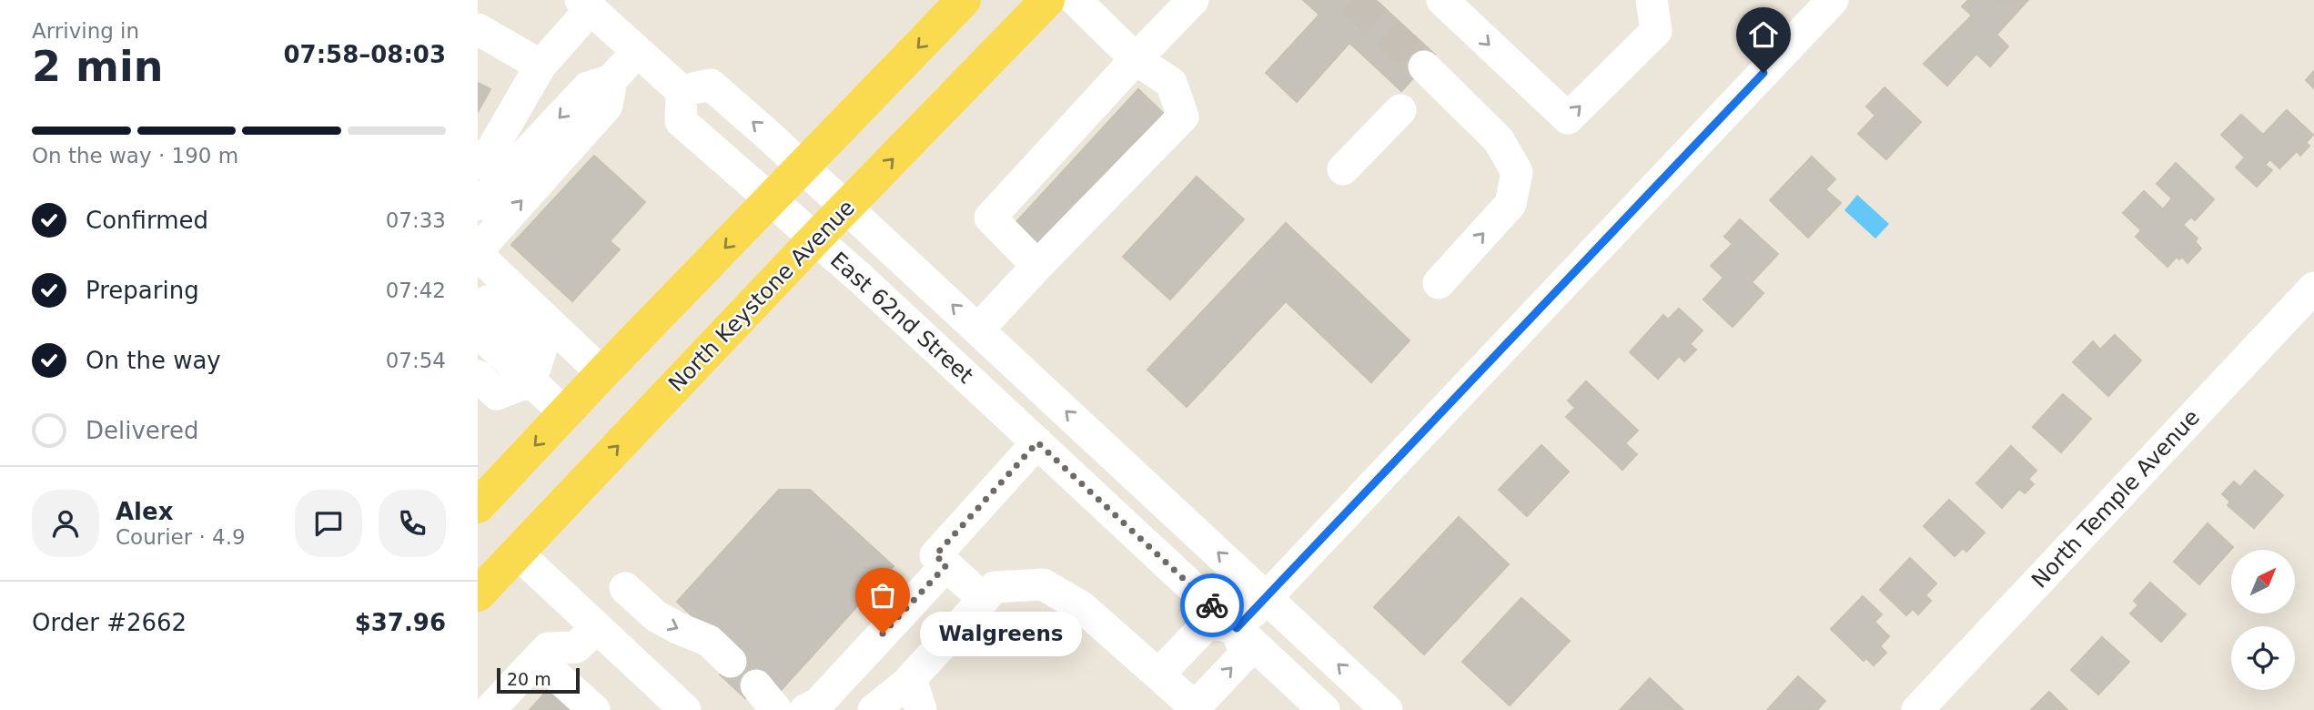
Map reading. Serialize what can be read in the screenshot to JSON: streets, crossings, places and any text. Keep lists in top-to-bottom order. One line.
{"streets":{"main road":["North Keystone Avenue"],"street":["East 62nd Street","North Temple Avenue"]},"crossings":[["North Keystone Avenue","East 62nd Street"]],"places":["Walgreens"],"scale_bar":"20 m","north":"top right","page":{"heading":["2 min","Arriving in","07:58–08:03"],"panel":["Alex","Courier · 4.9","Order #2662","$37.96"],"bar":"On the way · 190 m","list":[["Confirmed","07:33"],["Preparing","07:42"],["On the way","07:54"],"Delivered"],"bubble":"Walgreens","scale":"20 m"}}
